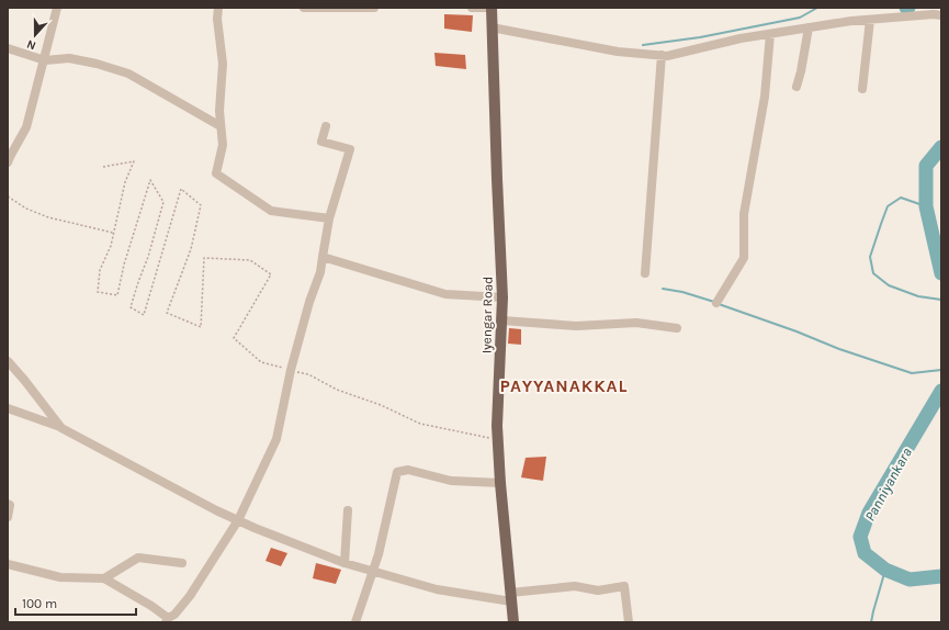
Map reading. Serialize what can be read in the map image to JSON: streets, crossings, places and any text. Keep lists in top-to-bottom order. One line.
{"streets":{"main road":["Iyengar Road"]},"districts":["PAYYANAKKAL"],"water":["Panniyankara"],"scale_bar":"100 m","north":"bottom"}
